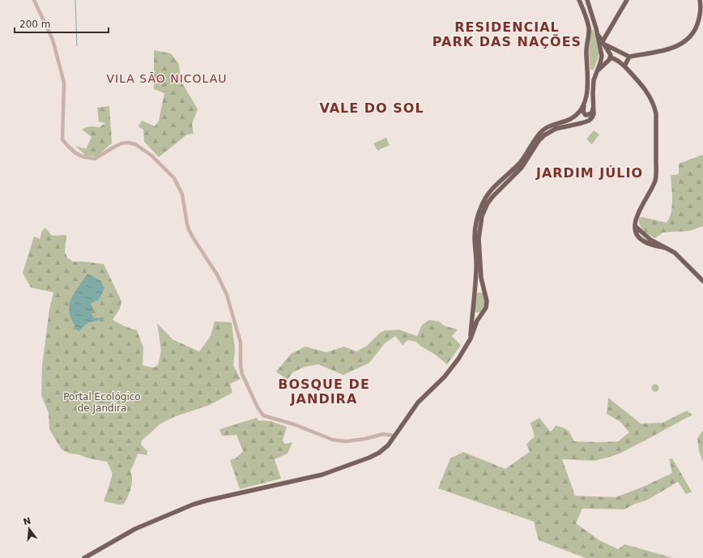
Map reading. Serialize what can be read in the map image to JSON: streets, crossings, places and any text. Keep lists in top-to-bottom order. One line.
{"districts":["RESIDENCIAL PARK DAS NAÇÕES","VILA SÃO NICOLAU","VALE DO SOL","JARDIM JÚLIO","BOSQUE DE JANDIRA"],"parks":["Portal Ecológico de Jandira"],"scale_bar":"200 m","north":"top"}
